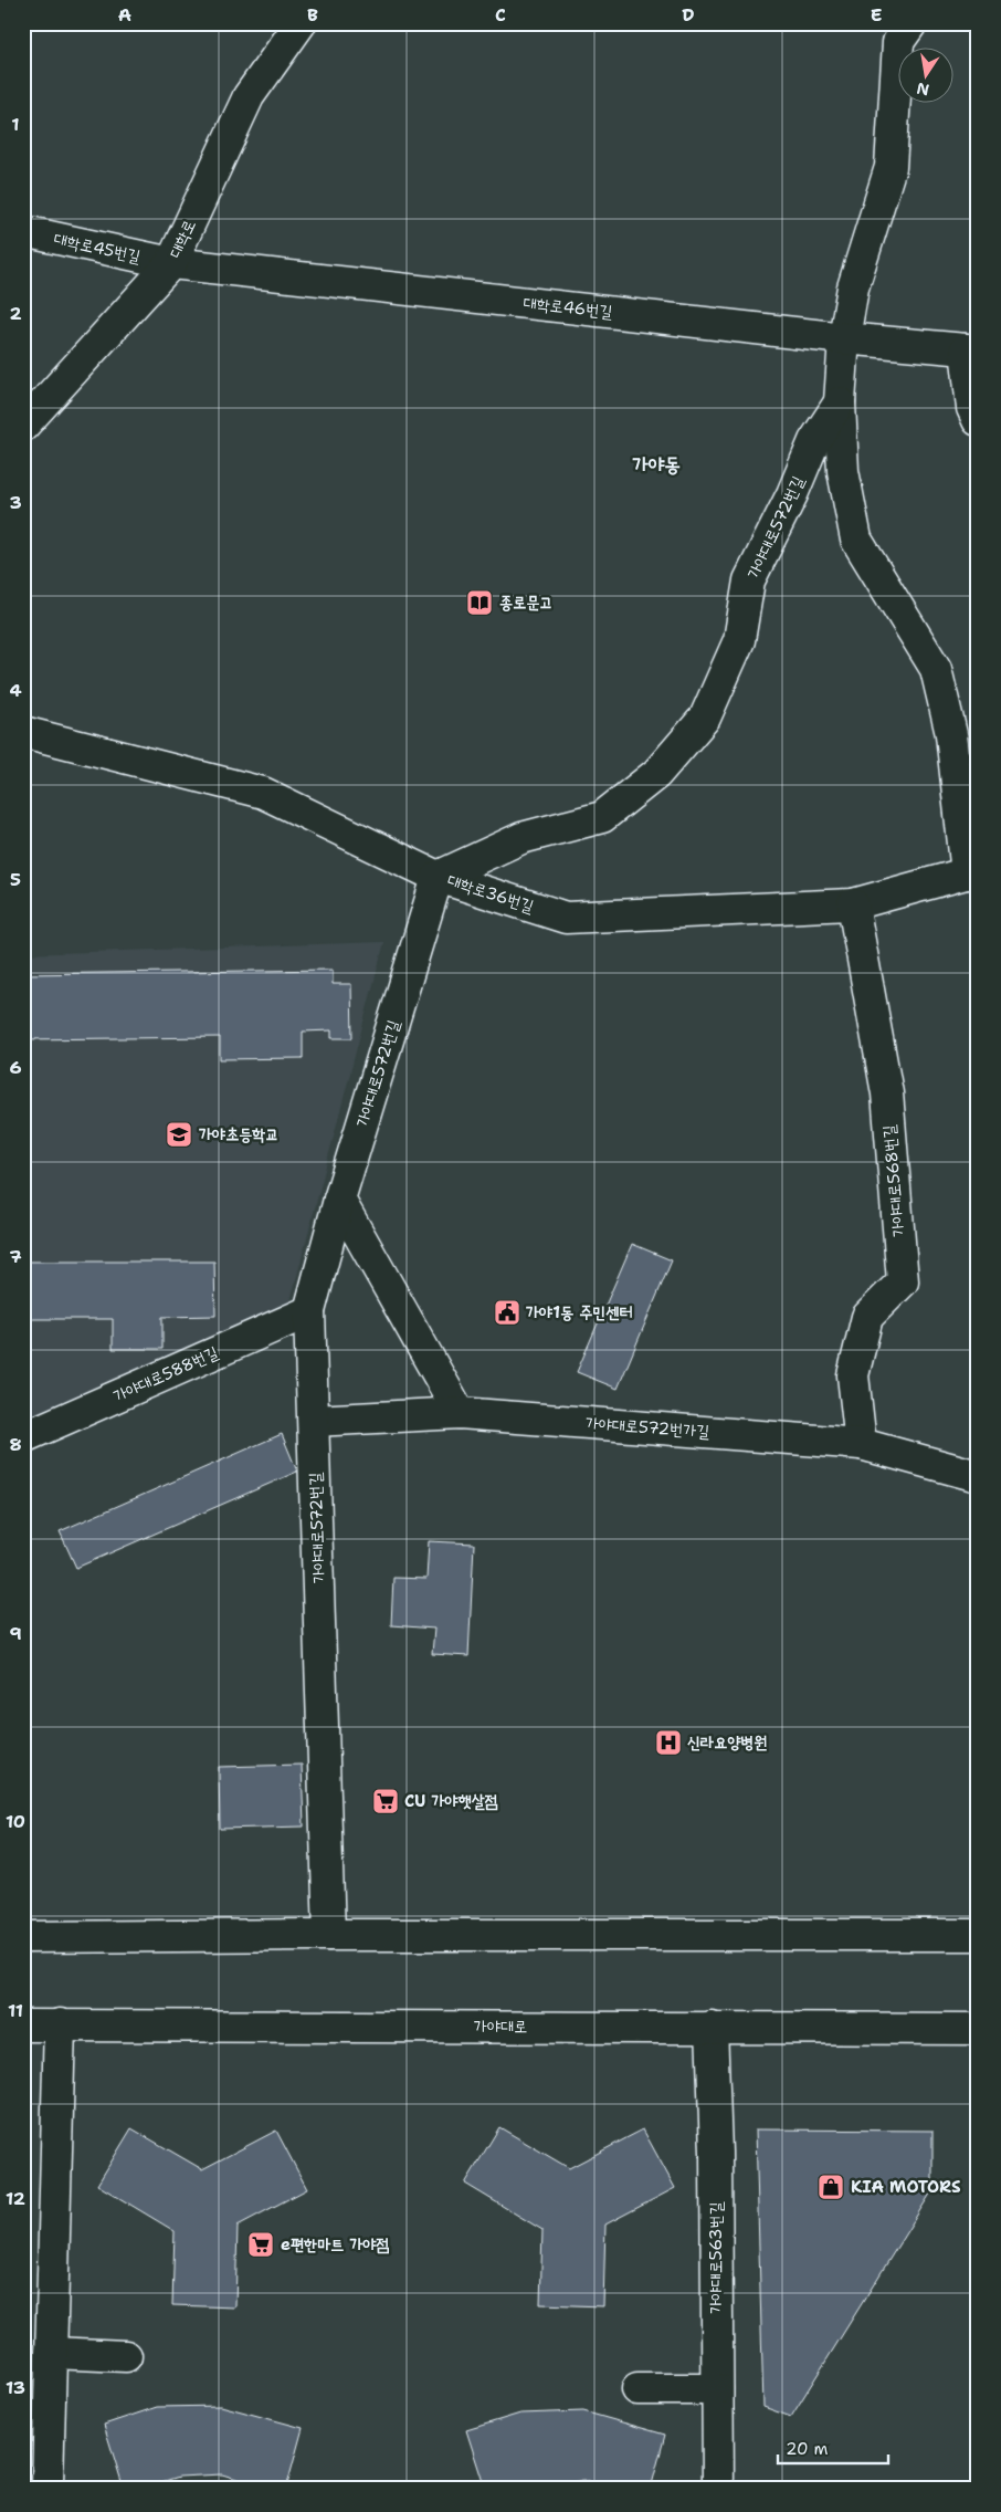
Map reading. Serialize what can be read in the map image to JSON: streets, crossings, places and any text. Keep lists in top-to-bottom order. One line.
{"streets":{"street":["대학로","대학로45번길","대학로46번길","가야대로572번길","대학로36번길","가야대로568번길","가야대로588번길","가야대로572번가길","가야대로","가야대로563번길"]},"crossings":[["대학로","대학로45번길"],["대학로","대학로46번길"],["대학로45번길","대학로46번길"],["대학로46번길","가야대로572번길"],["가야대로572번길","대학로36번길"],["가야대로572번길","가야대로588번길"],["가야대로572번길","가야대로572번가길"],["대학로36번길","가야대로568번길"],["가야대로568번길","가야대로572번가길"],["가야대로","가야대로563번길"]],"districts":["가야동"],"places":{"library":["종로문고"],"school or university":["가야초등학교"],"public building":["가야1동 주민센터"],"hospital":["신라요양병원"],"supermarket":["CU 가야햇살점","e편한마트 가야점"],"shop":["KIA MOTORS"]},"scale_bar":"20 m","north":"bottom","grid":{"columns":["A","B","C","D","E"],"rows":["1","2","3","4","5","6","7","8","9","10","11","12","13"]}}
